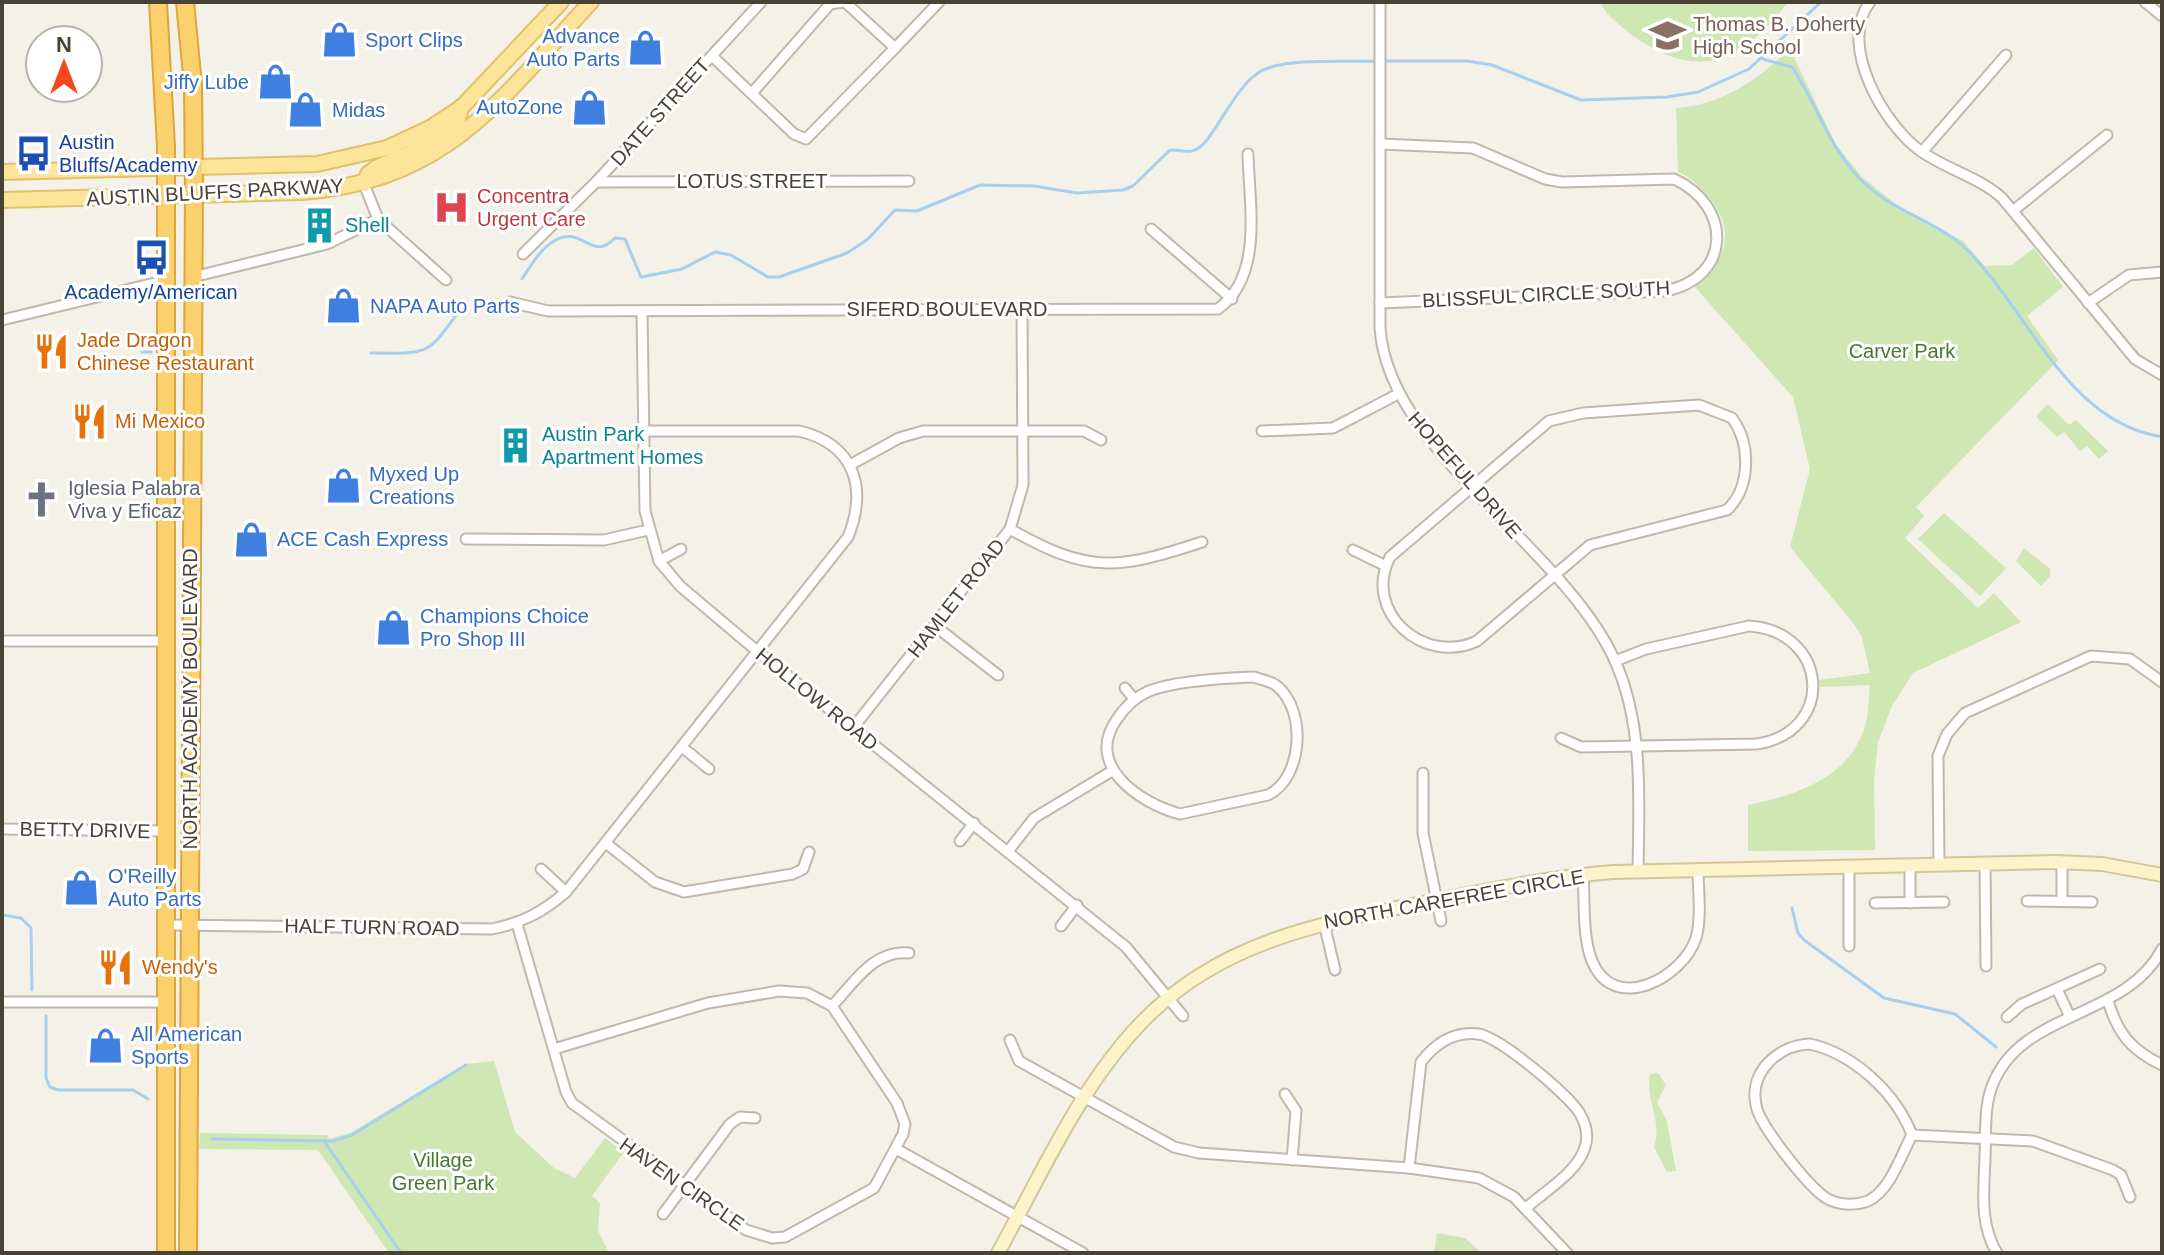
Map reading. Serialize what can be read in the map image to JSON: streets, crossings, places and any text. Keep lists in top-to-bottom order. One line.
{"streets":{"highway":["NORTH ACADEMY BOULEVARD"],"main road":["AUSTIN BLUFFS PARKWAY","NORTH CAREFREE CIRCLE"],"street":["DATE STREET","LOTUS STREET","BLISSFUL CIRCLE SOUTH","SIFERD BOULEVARD","HOPEFUL DRIVE","HAMLET ROAD","HOLLOW ROAD","BETTY DRIVE","HALF TURN ROAD","HAVEN CIRCLE"]},"crossings":[["DATE STREET","LOTUS STREET"],["AUSTIN BLUFFS PARKWAY","NORTH ACADEMY BOULEVARD"],["BLISSFUL CIRCLE SOUTH","HOPEFUL DRIVE"],["SIFERD BOULEVARD","HAMLET ROAD"],["SIFERD BOULEVARD","HOLLOW ROAD"],["HOPEFUL DRIVE","NORTH CAREFREE CIRCLE"],["HAMLET ROAD","HOLLOW ROAD"],["NORTH ACADEMY BOULEVARD","BETTY DRIVE"],["NORTH ACADEMY BOULEVARD","HALF TURN ROAD"],["HOLLOW ROAD","NORTH CAREFREE CIRCLE"],["HOLLOW ROAD","HALF TURN ROAD"],["HALF TURN ROAD","HAVEN CIRCLE"]],"parks":["Carver Park","Village Green Park"],"places":{"school or university":["Thomas B. Doherty High School"],"shop":["Sport Clips","Advance Auto Parts","Jiffy Lube","AutoZone","Midas","NAPA Auto Parts","Myxed Up Creations","ACE Cash Express","Champions Choice Pro Shop III","O'Reilly Auto Parts","All American Sports"],"bus stop":["Austin Bluffs/Academy","Academy/American"],"hospital":["Concentra Urgent Care"],"building":["Shell","Austin Park Apartment Homes"],"restaurant":["Jade Dragon Chinese Restaurant","Mi Mexico","Wendy's"],"church":["Iglesia Palabra Viva y Eficaz"]},"north":"top"}
